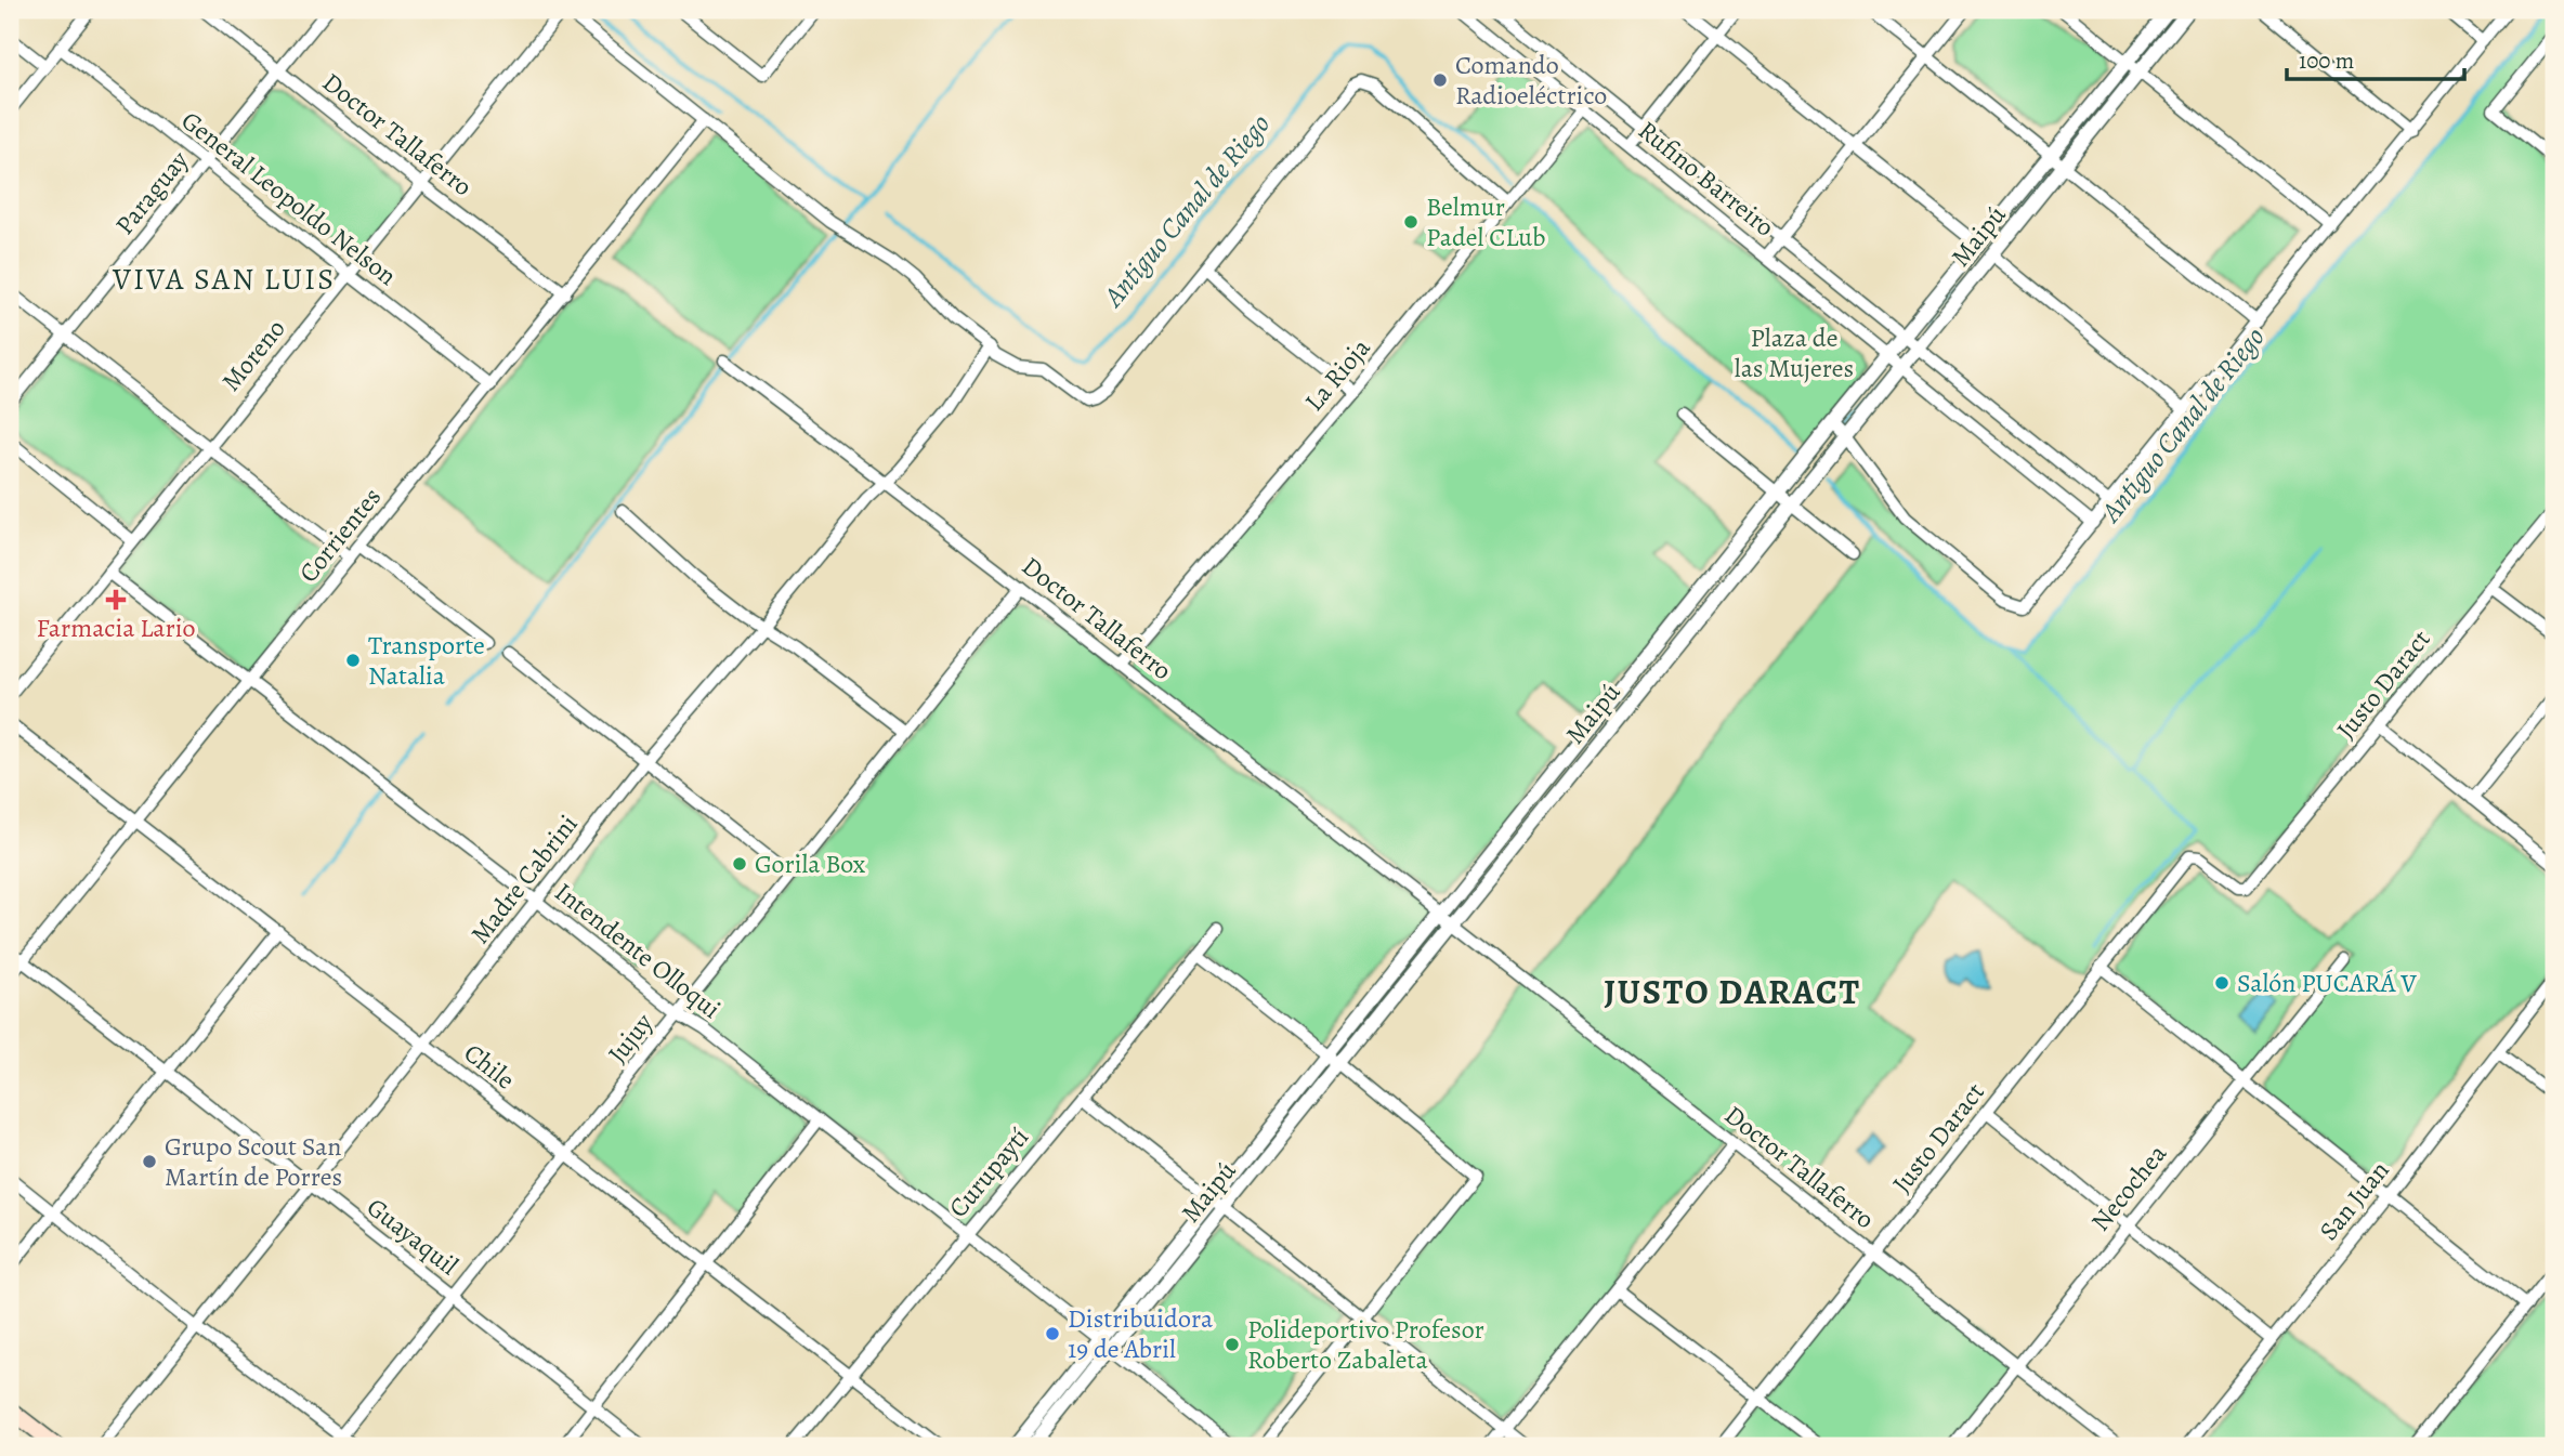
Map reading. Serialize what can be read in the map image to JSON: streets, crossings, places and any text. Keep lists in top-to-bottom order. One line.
{"streets":{"street":["Doctor Tallaferro","Rufino Barreiro","Paraguay","General Leopoldo Nelson","Maipú","Moreno","La Rioja","Corrientes","Justo Daract","Madre Cabrini","Intendente Olloqui","Jujuy","Chile","Curupaytí","Necochea","San Juan","Guayaquil"]},"crossings":[["Doctor Tallaferro","Paraguay"],["Doctor Tallaferro","Maipú"],["Doctor Tallaferro","Moreno"],["Doctor Tallaferro","La Rioja"],["Doctor Tallaferro","Corrientes"],["Doctor Tallaferro","Justo Daract"],["Doctor Tallaferro","Madre Cabrini"],["Doctor Tallaferro","Jujuy"],["Doctor Tallaferro","Necochea"],["Rufino Barreiro","Maipú"],["Rufino Barreiro","La Rioja"],["Paraguay","General Leopoldo Nelson"],["General Leopoldo Nelson","Moreno"],["General Leopoldo Nelson","Corrientes"],["Maipú","Intendente Olloqui"],["Moreno","Intendente Olloqui"],["Corrientes","Intendente Olloqui"],["Corrientes","Chile"],["Corrientes","Guayaquil"],["Madre Cabrini","Intendente Olloqui"],["Madre Cabrini","Chile"],["Madre Cabrini","Guayaquil"],["Intendente Olloqui","Jujuy"],["Intendente Olloqui","Curupaytí"],["Jujuy","Chile"],["Jujuy","Guayaquil"],["Chile","Curupaytí"]],"districts":["VIVA SAN LUIS","JUSTO DARACT"],"water":["Antiguo Canal de Riego"],"parks":["Plaza de las Mujeres"],"places":{"other":["Comando Radioeléctrico","Belmur Padel CLub","Transporte Natalia","Gorila Box","Salón PUCARÁ V","Grupo Scout San Martín de Porres","Distribuidora 19 de Abril","Polideportivo Profesor Roberto Zabaleta"],"health":["Farmacia Lario"]},"scale_bar":"100 m"}
